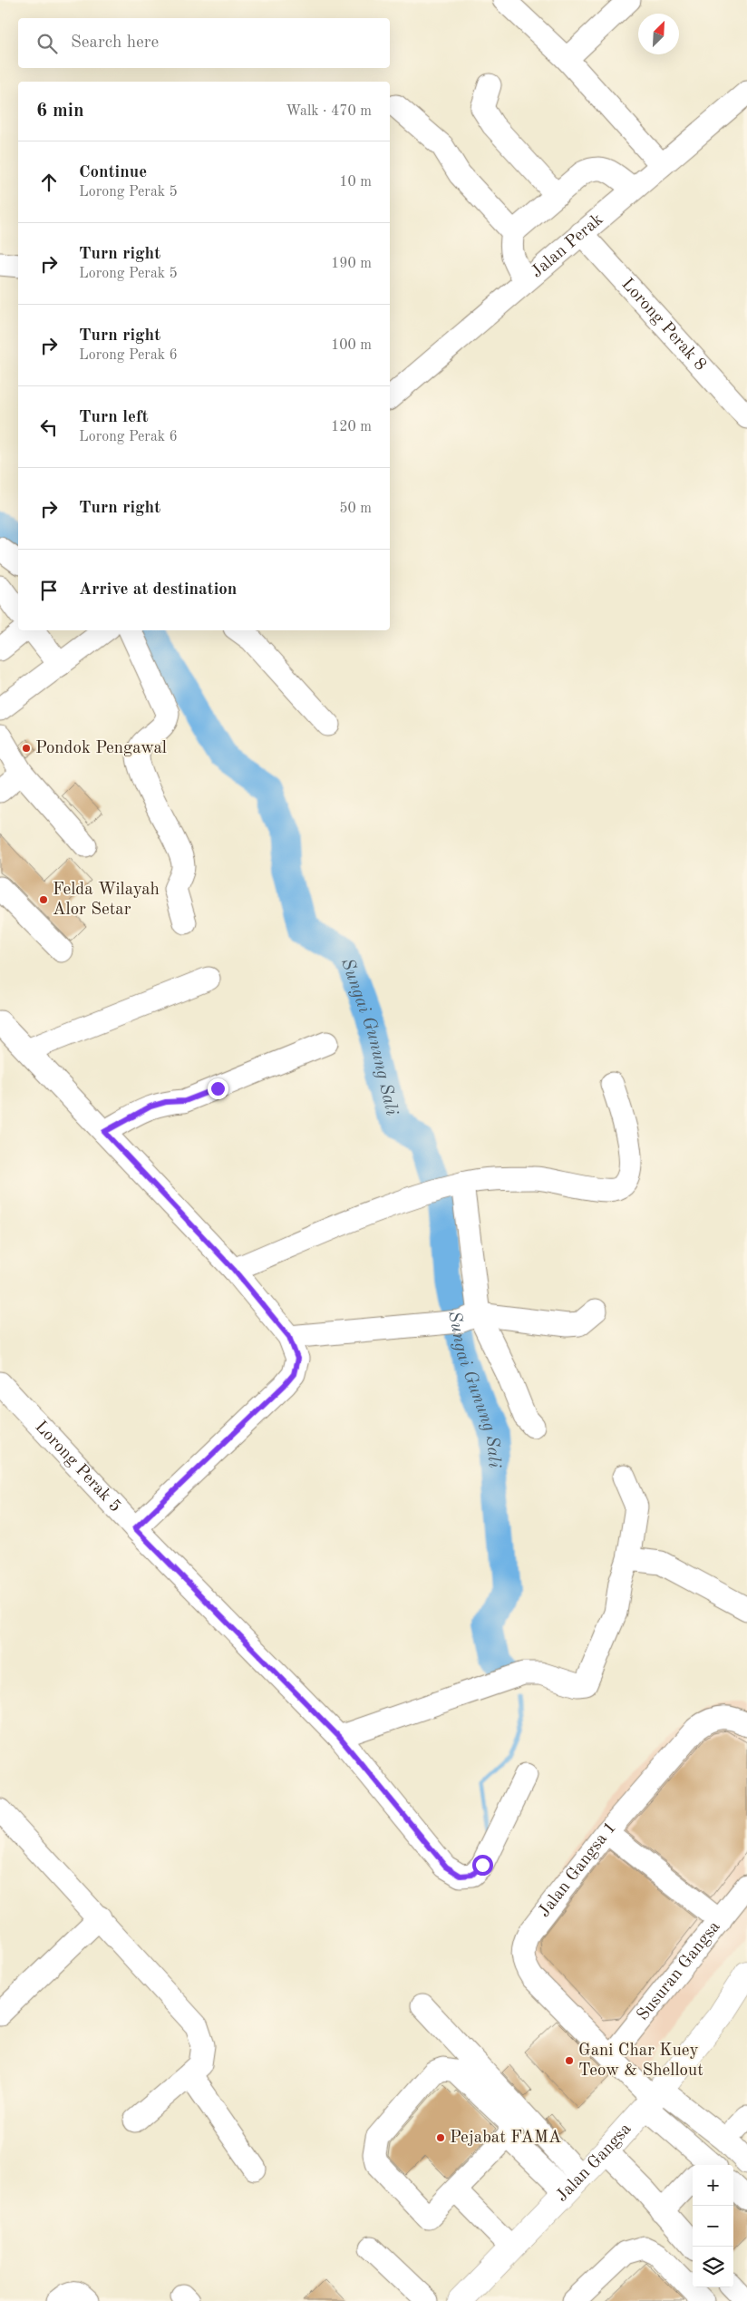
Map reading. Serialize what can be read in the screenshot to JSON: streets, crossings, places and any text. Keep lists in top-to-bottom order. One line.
{"streets":{"main road":["Jalan Gangsa"],"street":["Jalan Perak","Lorong Perak 8","Lorong Perak 5","Jalan Gangsa 1","Susuran Gangsa"]},"crossings":[["Jalan Perak","Lorong Perak 8"],["Jalan Gangsa 1","Susuran Gangsa"],["Jalan Gangsa 1","Jalan Gangsa"]],"water":["Sungai Gunung Sali"],"places":["Pondok Pengawal","Felda Wilayah Alor Setar","Gani Char Kuey Teow & Shellout","Pejabat FAMA"],"north":"top right","page":{"search":"Search here","heading":["6 min","Walk · 470 m"],"list":[["Continue","Lorong Perak 5","10 m"],["Turn right","Lorong Perak 5","190 m"],["Turn right","Lorong Perak 6","100 m"],["Turn left","Lorong Perak 6","120 m"],["Turn right","50 m"],"Arrive at destination"],"map_buttons":["+","−"]}}
